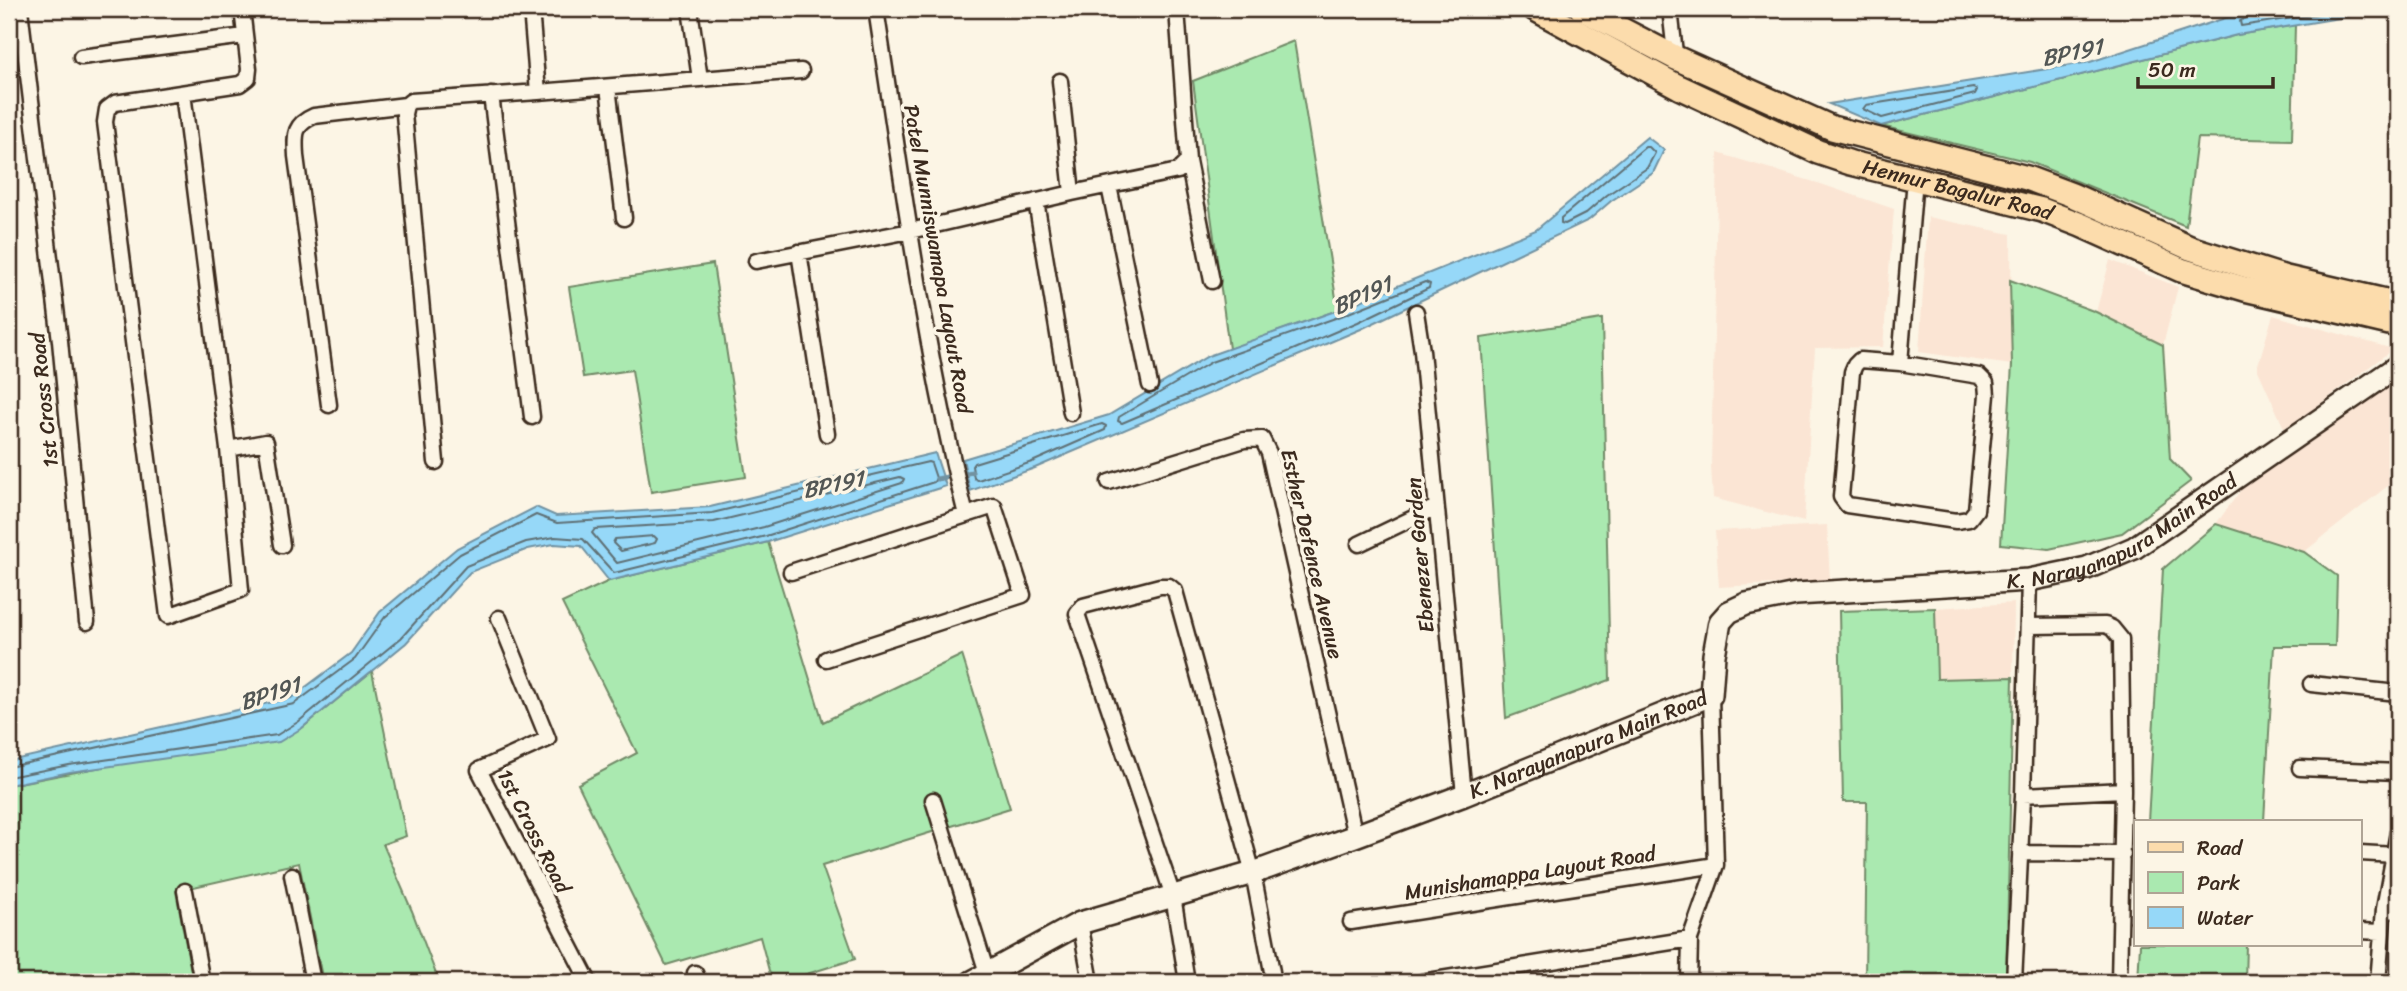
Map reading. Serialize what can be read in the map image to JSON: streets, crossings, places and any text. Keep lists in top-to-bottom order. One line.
{"streets":{"main road":["Hennur Bagalur Road"],"street":["Patel Munniswamapa Layout Road","1st Cross Road","K. Narayanapura Main Road","Esther Defence Avenue","Ebenezer Garden","Munishamappa Layout Road"]},"crossings":[["K. Narayanapura Main Road","Esther Defence Avenue"],["K. Narayanapura Main Road","Ebenezer Garden"]],"water":["BP191"],"legend":["Road","Park","Water"],"scale_bar":"50 m"}
